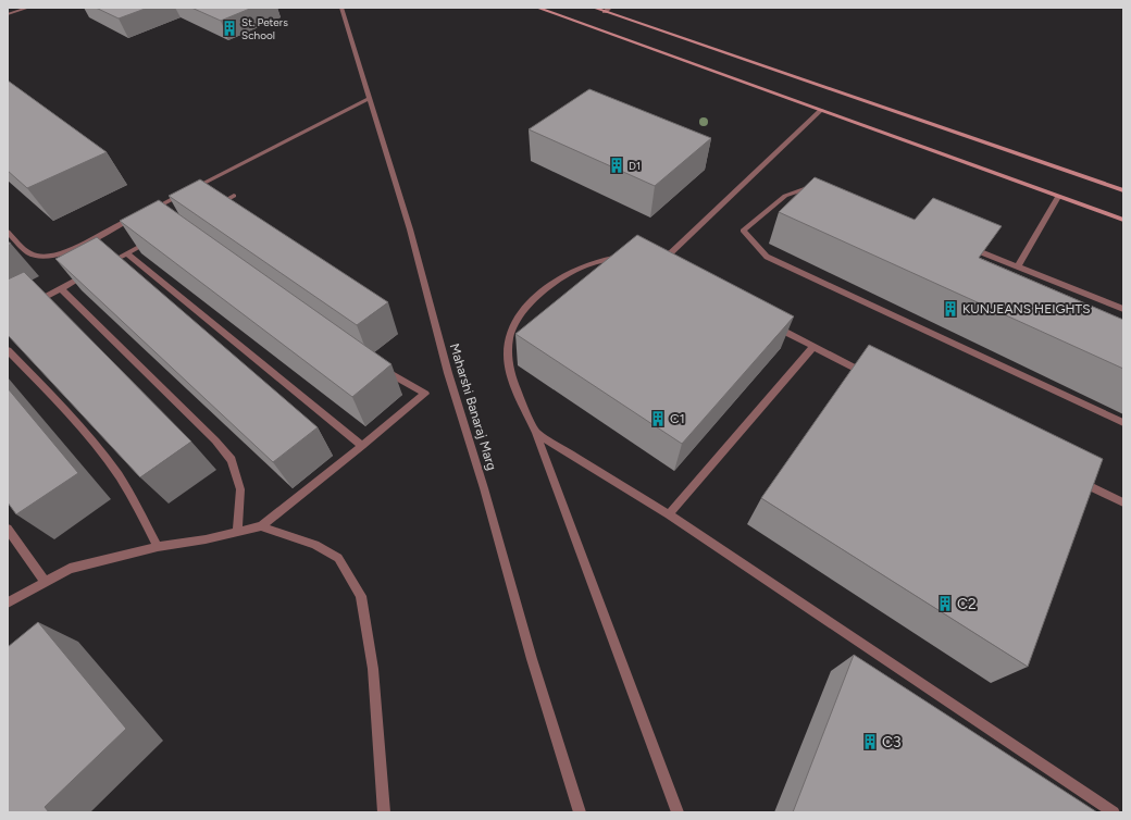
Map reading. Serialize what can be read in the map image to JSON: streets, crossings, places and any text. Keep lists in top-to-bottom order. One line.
{"streets":{"street":["Maharshi Banaraj Marg"]},"places":{"building":["St. Peters School","D1","KUNJEANS HEIGHTS","C1","C2","C3"]}}
